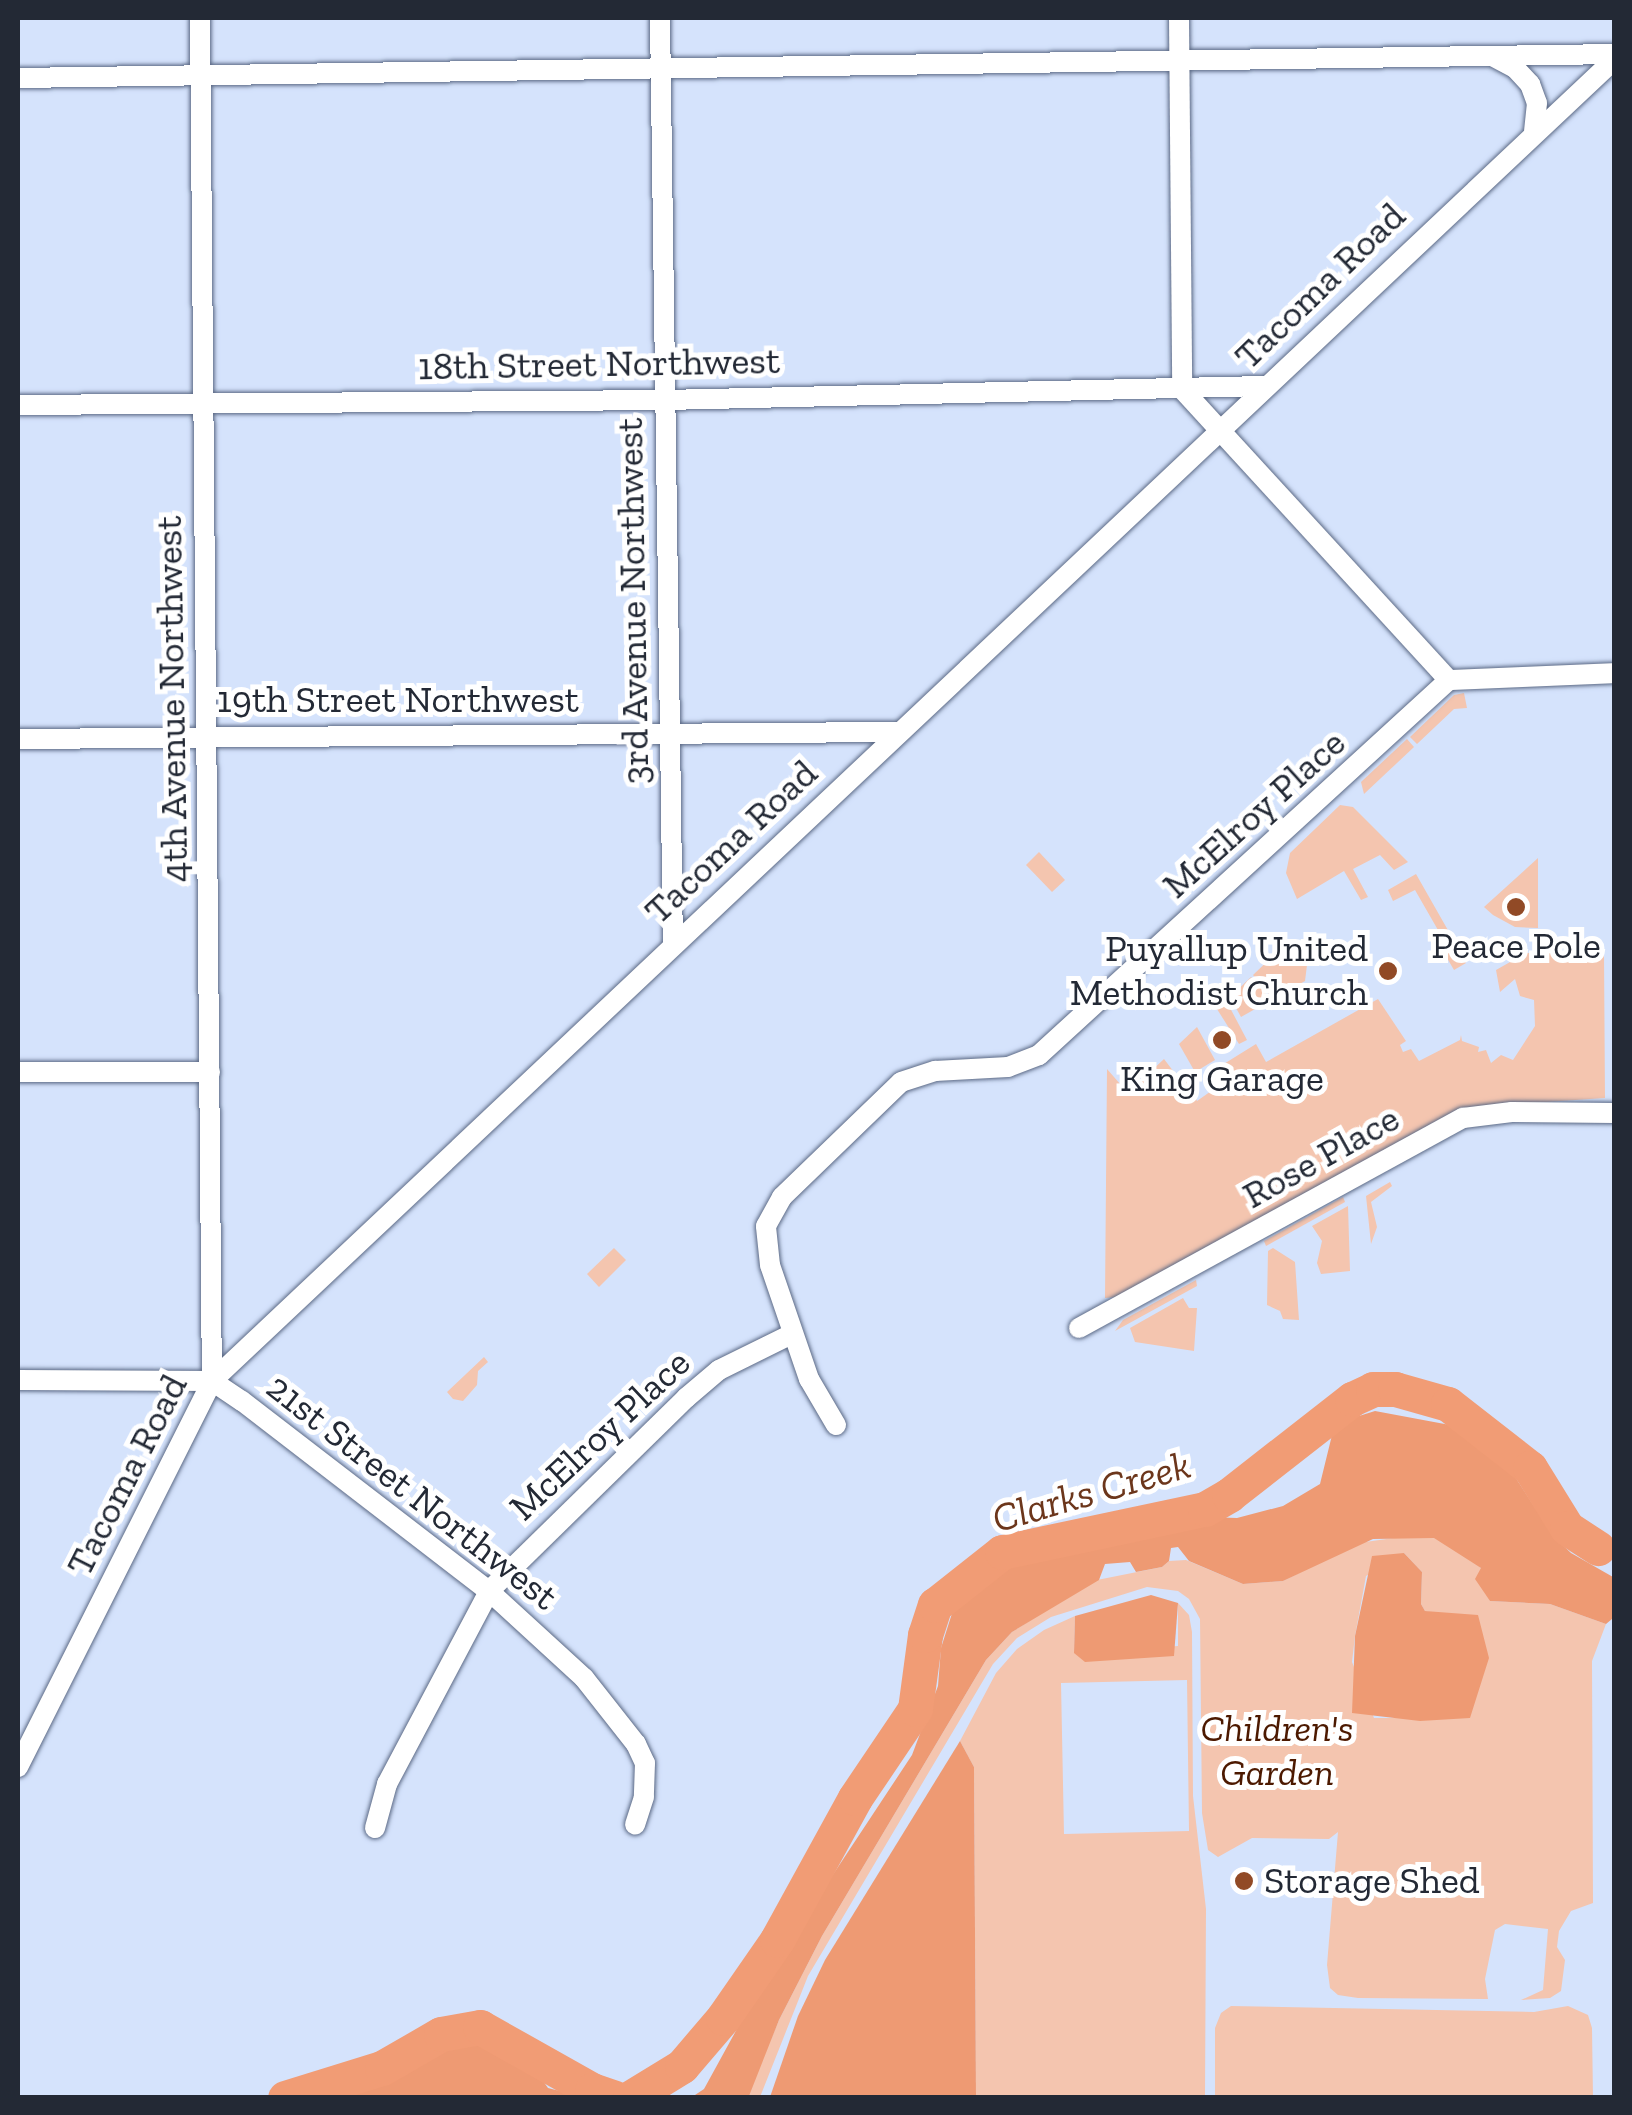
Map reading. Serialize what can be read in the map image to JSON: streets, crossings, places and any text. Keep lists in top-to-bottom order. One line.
{"streets":{"street":["Tacoma Road","18th Street Northwest","3rd Avenue Northwest","4th Avenue Northwest","19th Street Northwest","McElroy Place","Rose Place","21st Street Northwest"]},"crossings":[["Tacoma Road","18th Street Northwest"],["Tacoma Road","3rd Avenue Northwest"],["Tacoma Road","4th Avenue Northwest"],["Tacoma Road","19th Street Northwest"],["Tacoma Road","21st Street Northwest"],["18th Street Northwest","3rd Avenue Northwest"],["18th Street Northwest","4th Avenue Northwest"],["3rd Avenue Northwest","19th Street Northwest"],["4th Avenue Northwest","19th Street Northwest"],["4th Avenue Northwest","21st Street Northwest"],["McElroy Place","21st Street Northwest"]],"water":["Clarks Creek"],"parks":["Children's Garden"],"places":["Peace Pole","Puyallup United Methodist Church","King Garage","Storage Shed"]}
